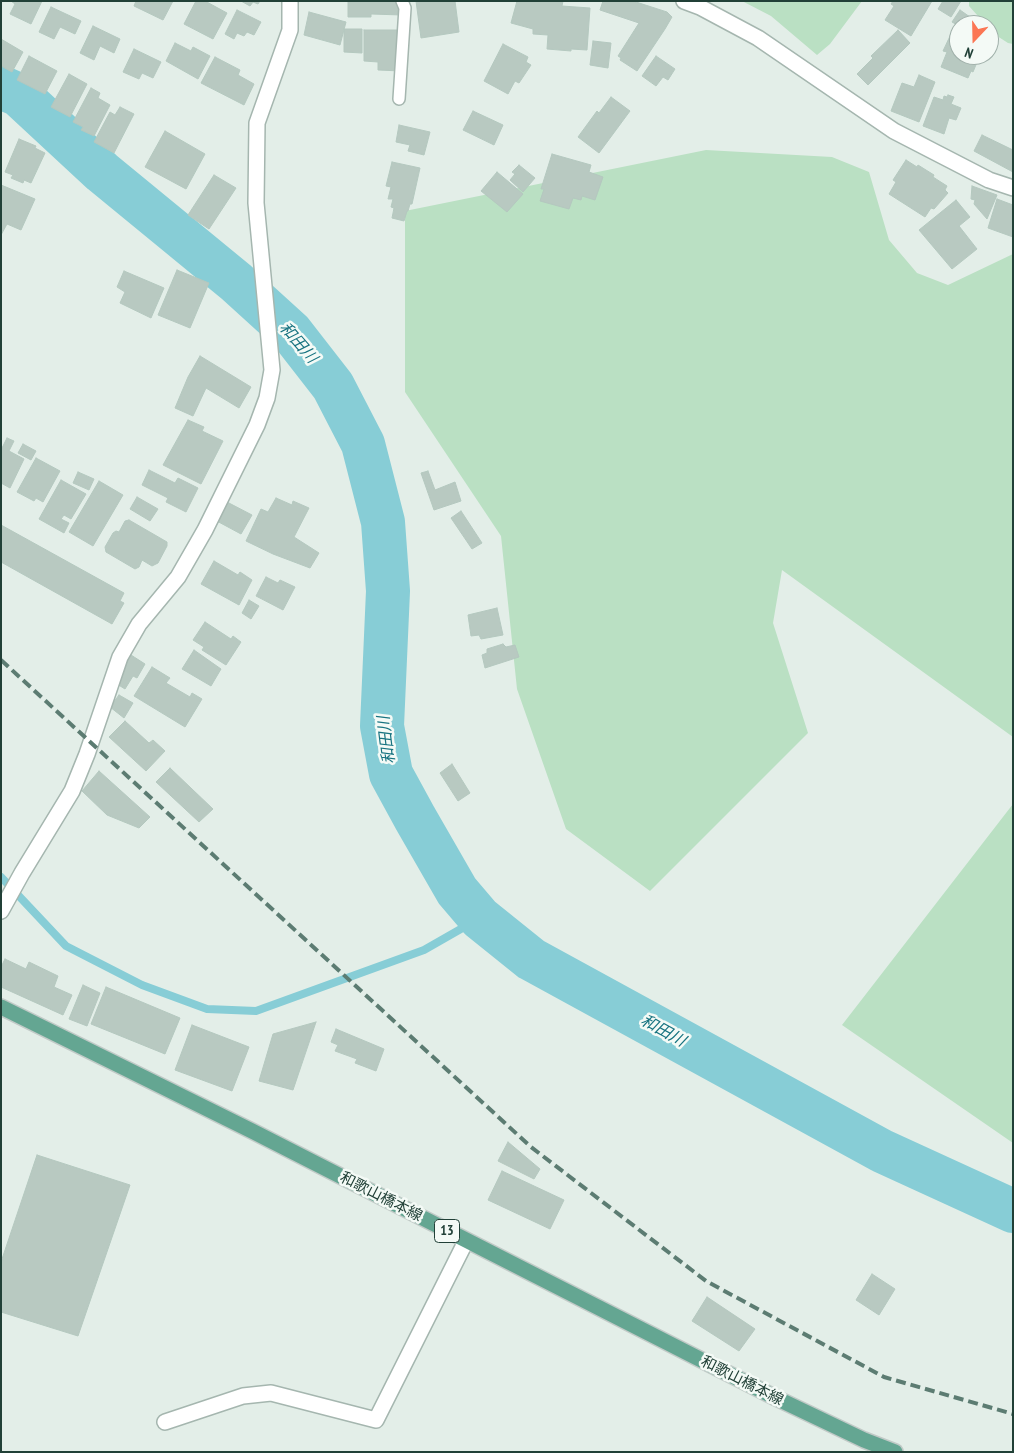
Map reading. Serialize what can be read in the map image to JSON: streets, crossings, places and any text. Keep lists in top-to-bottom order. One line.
{"streets":{"main road":["和歌山橋本線","13"]},"water":["和田川"],"north":"bottom"}
